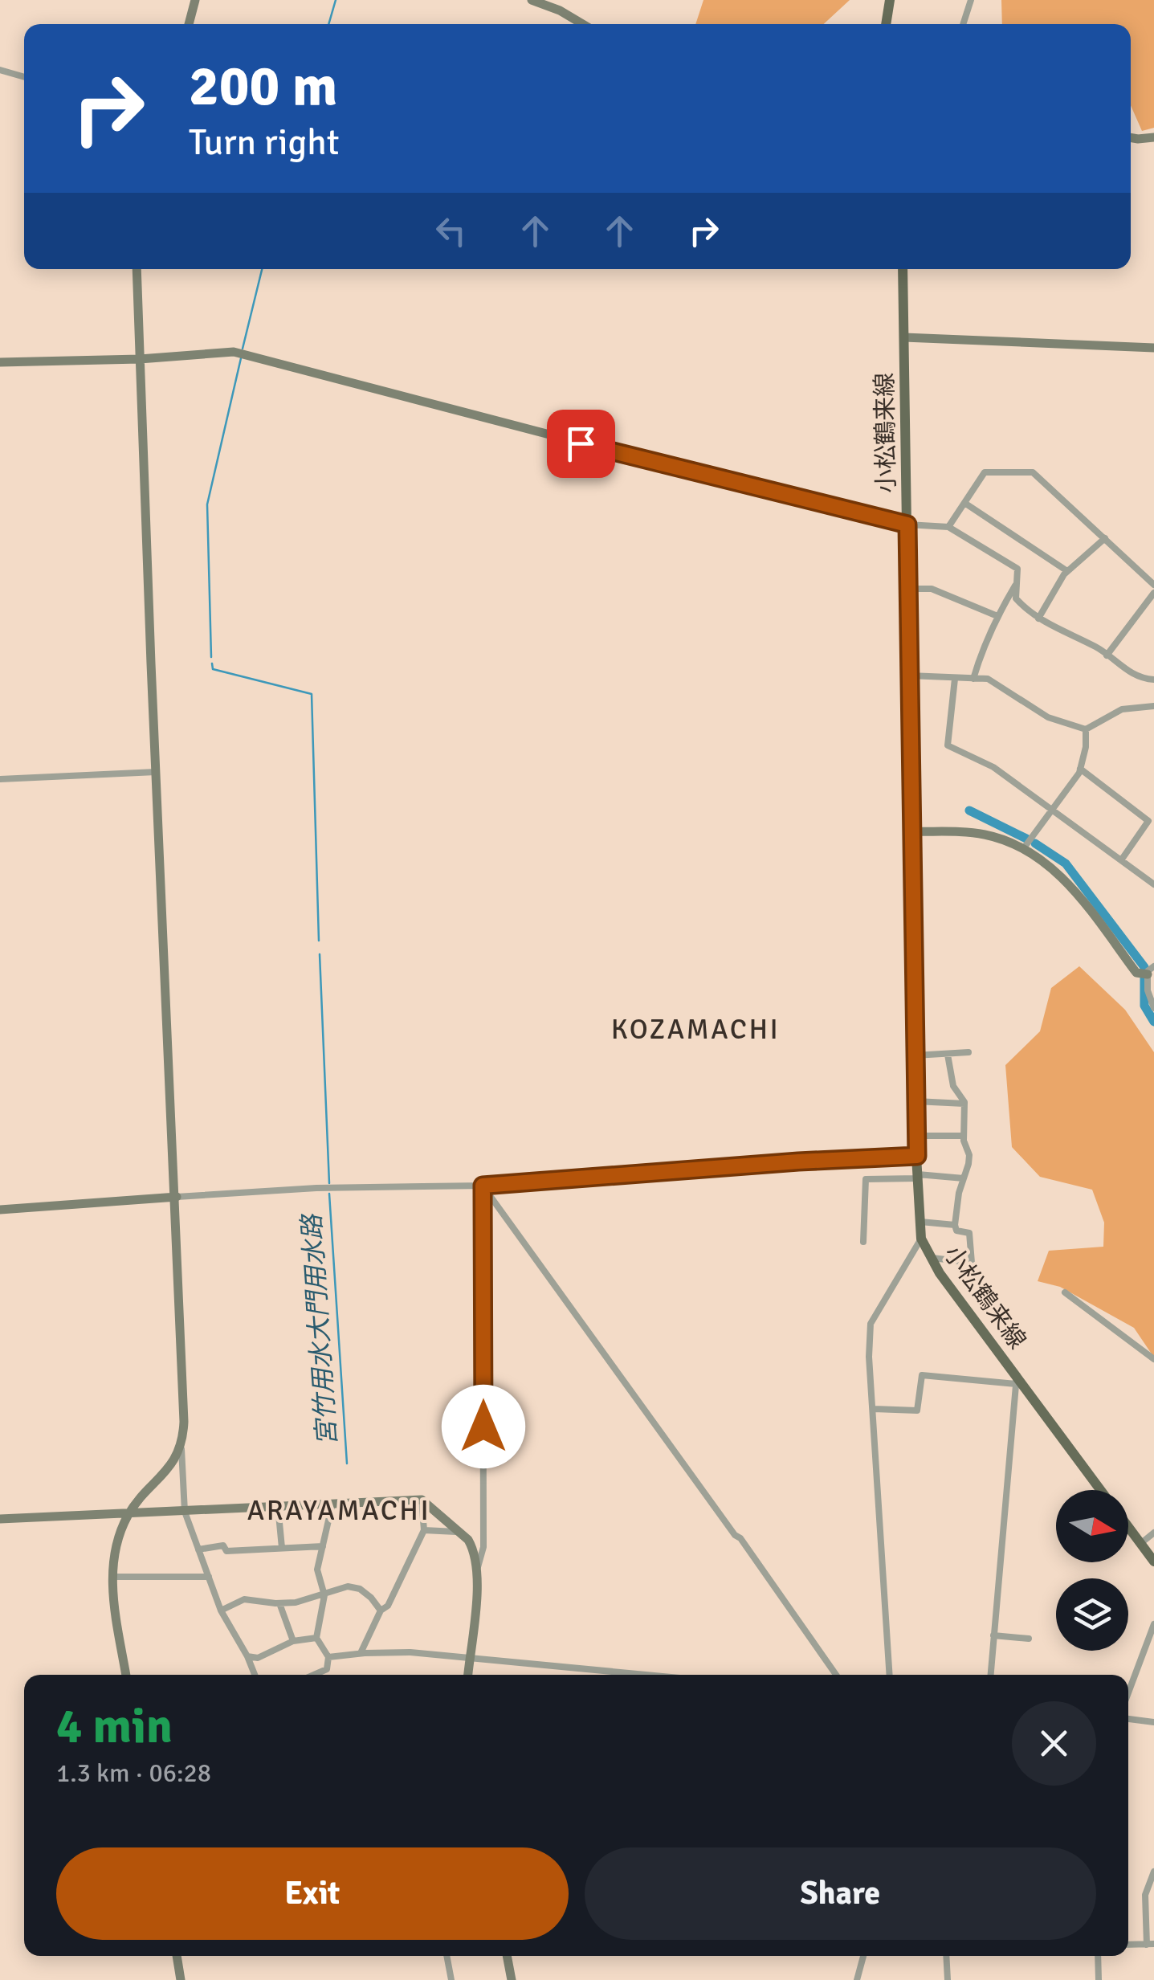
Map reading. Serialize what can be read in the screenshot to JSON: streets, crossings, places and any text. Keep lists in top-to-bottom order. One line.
{"streets":{"main road":["小松鶴来線"]},"districts":["KOZAMACHI","ARAYAMACHI"],"water":["宮竹用水大門用水路"],"north":"right","page":{"turn":["200 m","Turn right"],"heading":["4 min","1.3 km · 06:28"],"buttons":["Exit","Share"]}}
